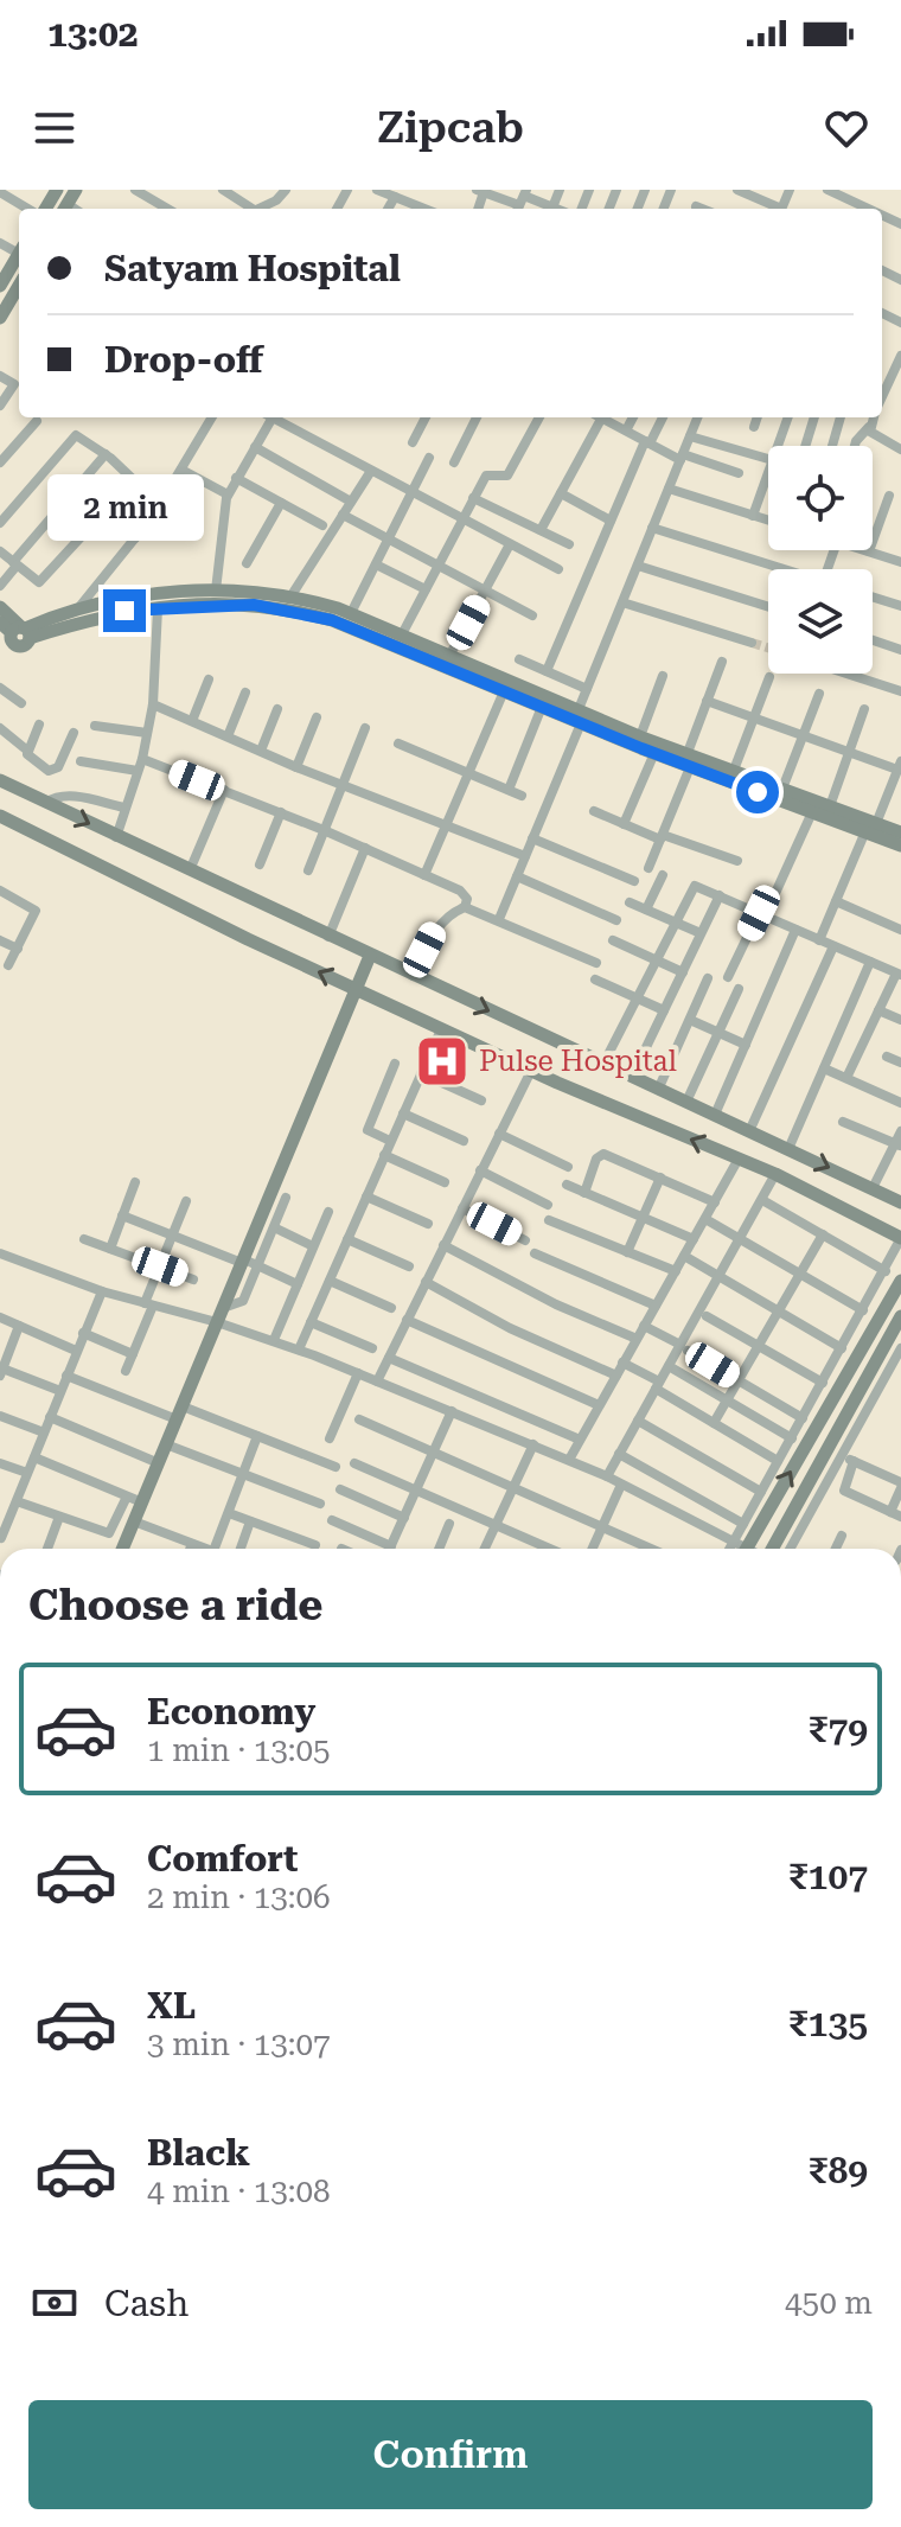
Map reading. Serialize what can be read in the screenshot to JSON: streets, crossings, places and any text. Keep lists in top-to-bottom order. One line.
{"places":{"hospital":["Pulse Hospital"]},"page":{"status":"13:02","header":"Zipcab","banner":["Satyam Hospital","Drop-off"],"bubble":"2 min","heading":"Choose a ride","list":[{"name":"Economy","note":"1 min · 13:05","value":"₹79"},{"name":"Comfort","note":"2 min · 13:06","value":"₹107"},{"name":"XL","note":"3 min · 13:07","value":"₹135"},{"name":"Black","note":"4 min · 13:08","value":"₹89"}],"pay":["Cash","450 m"],"buttons":"Confirm"}}
